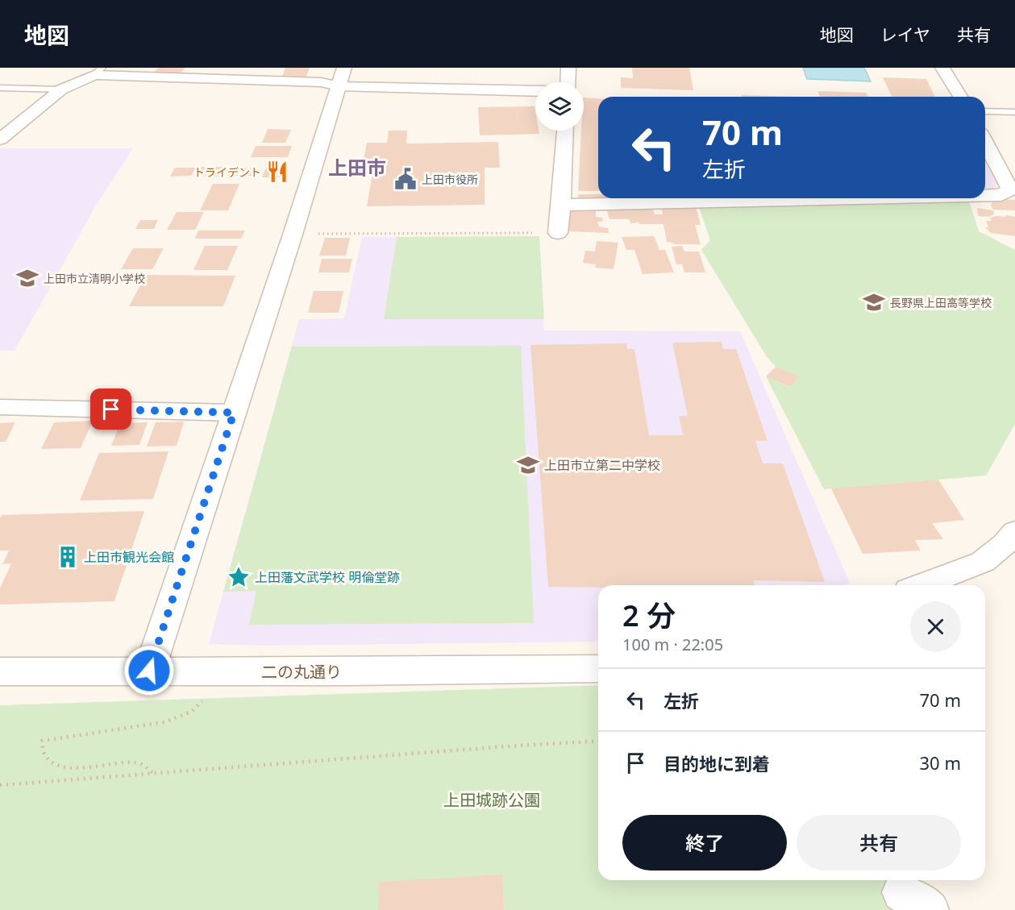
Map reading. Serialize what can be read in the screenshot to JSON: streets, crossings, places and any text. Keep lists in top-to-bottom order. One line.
{"streets":{"street":["二の丸通り"]},"districts":["上田市"],"parks":["上田城跡公園"],"places":{"restaurant":["トライデント"],"public building":["上田市役所"],"school or university":["上田市立清明小学校","長野県上田高等学校","上田市立第二中学校"],"building":["上田市観光会館"],"place":["上田藩文武学校 明倫堂跡"]},"page":{"header":"地図","nav":["地図","レイヤ","共有"],"turn":["70 m","左折"],"heading":["2 分","100 m · 22:05"],"list":[{"name":"左折","value":"70 m"},{"name":"目的地に到着","value":"30 m"}],"buttons":["終了","共有"]}}
